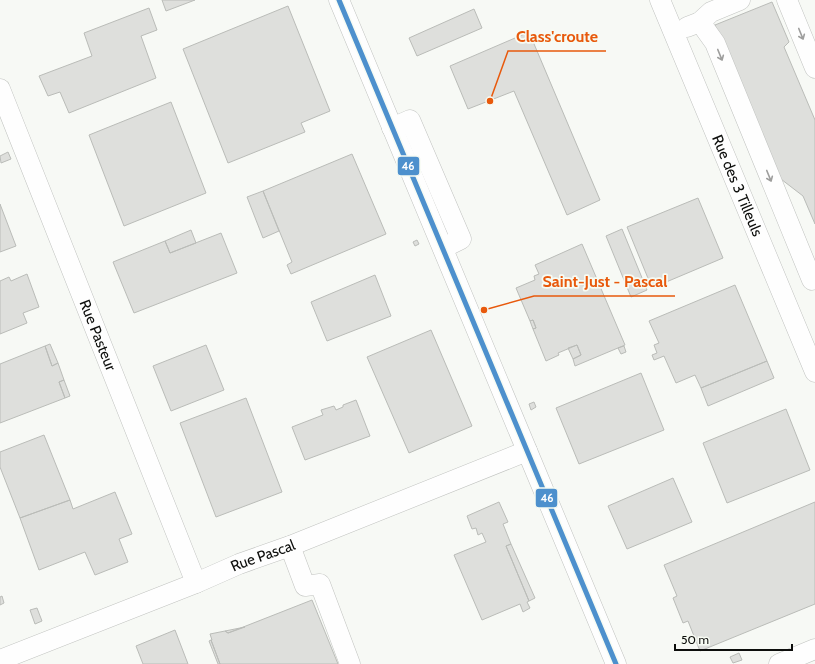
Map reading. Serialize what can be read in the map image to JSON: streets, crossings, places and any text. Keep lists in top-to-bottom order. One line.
{"streets":{"street":["Rue des 3 Tilleuls","Rue Pasteur","Rue Pascal"]},"crossings":[["Rue Pasteur","Rue Pascal"]],"places":["Class'croute","Saint-Just - Pascal"],"lines":["transit line 46"],"scale_bar":"50 m"}
